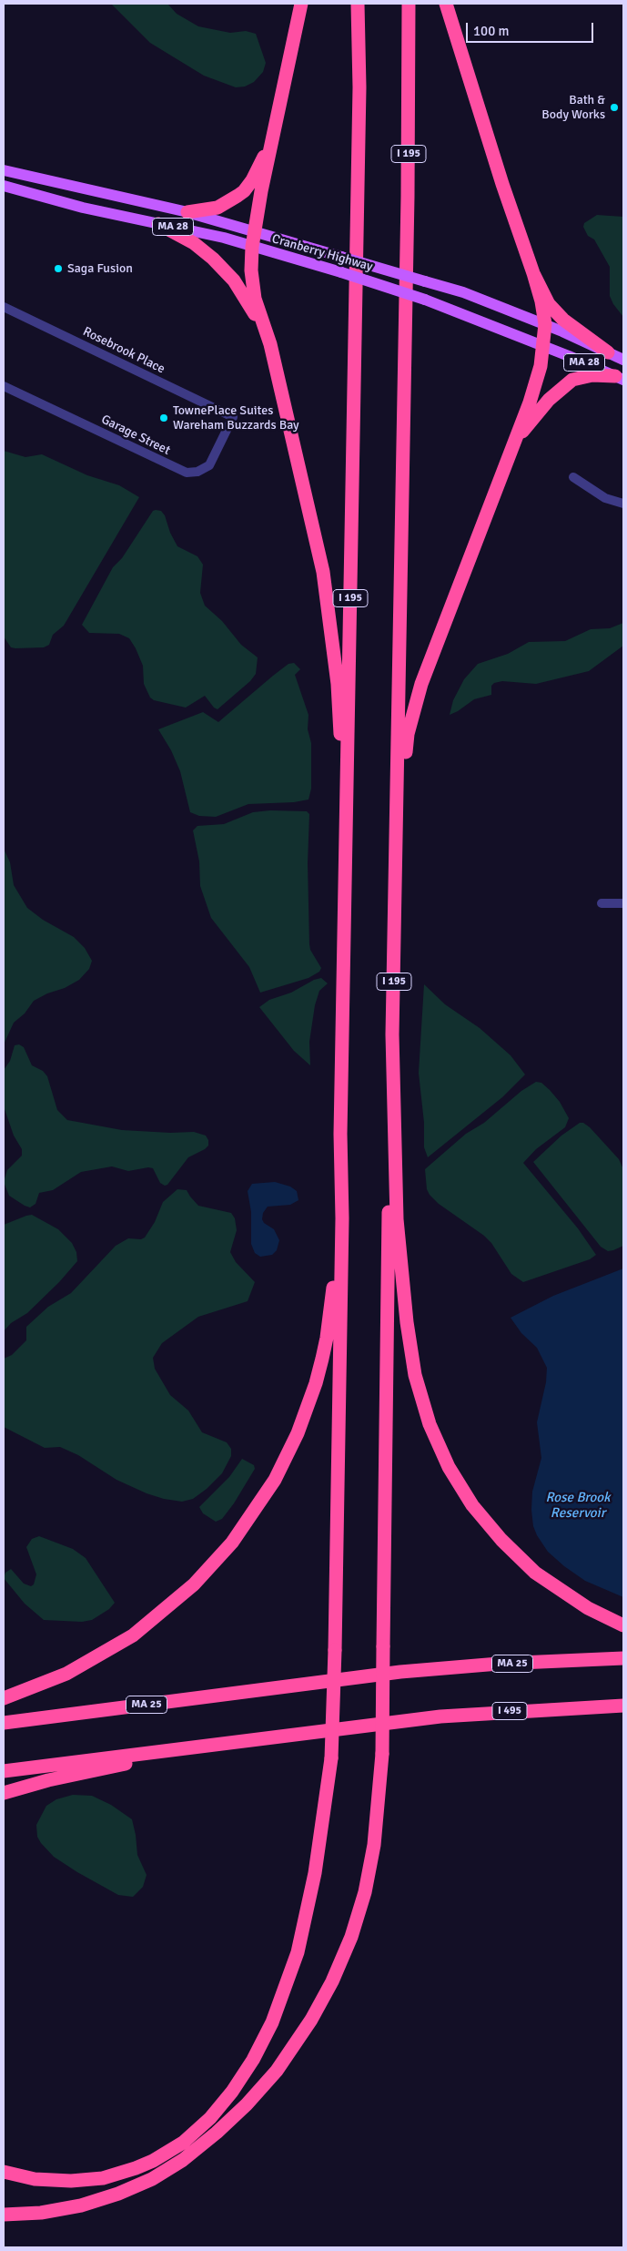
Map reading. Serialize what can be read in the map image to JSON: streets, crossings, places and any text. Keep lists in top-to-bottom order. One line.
{"streets":{"highway":["I 195","MA 25","I 495"],"main road":["MA 28","Cranberry Highway"],"street":["Rosebrook Place","Garage Street"]},"crossings":[["Rosebrook Place","Garage Street"]],"water":["Rose Brook Reservoir"],"places":["Bath & Body Works","Saga Fusion","TownePlace Suites Wareham Buzzards Bay"],"scale_bar":"100 m"}
